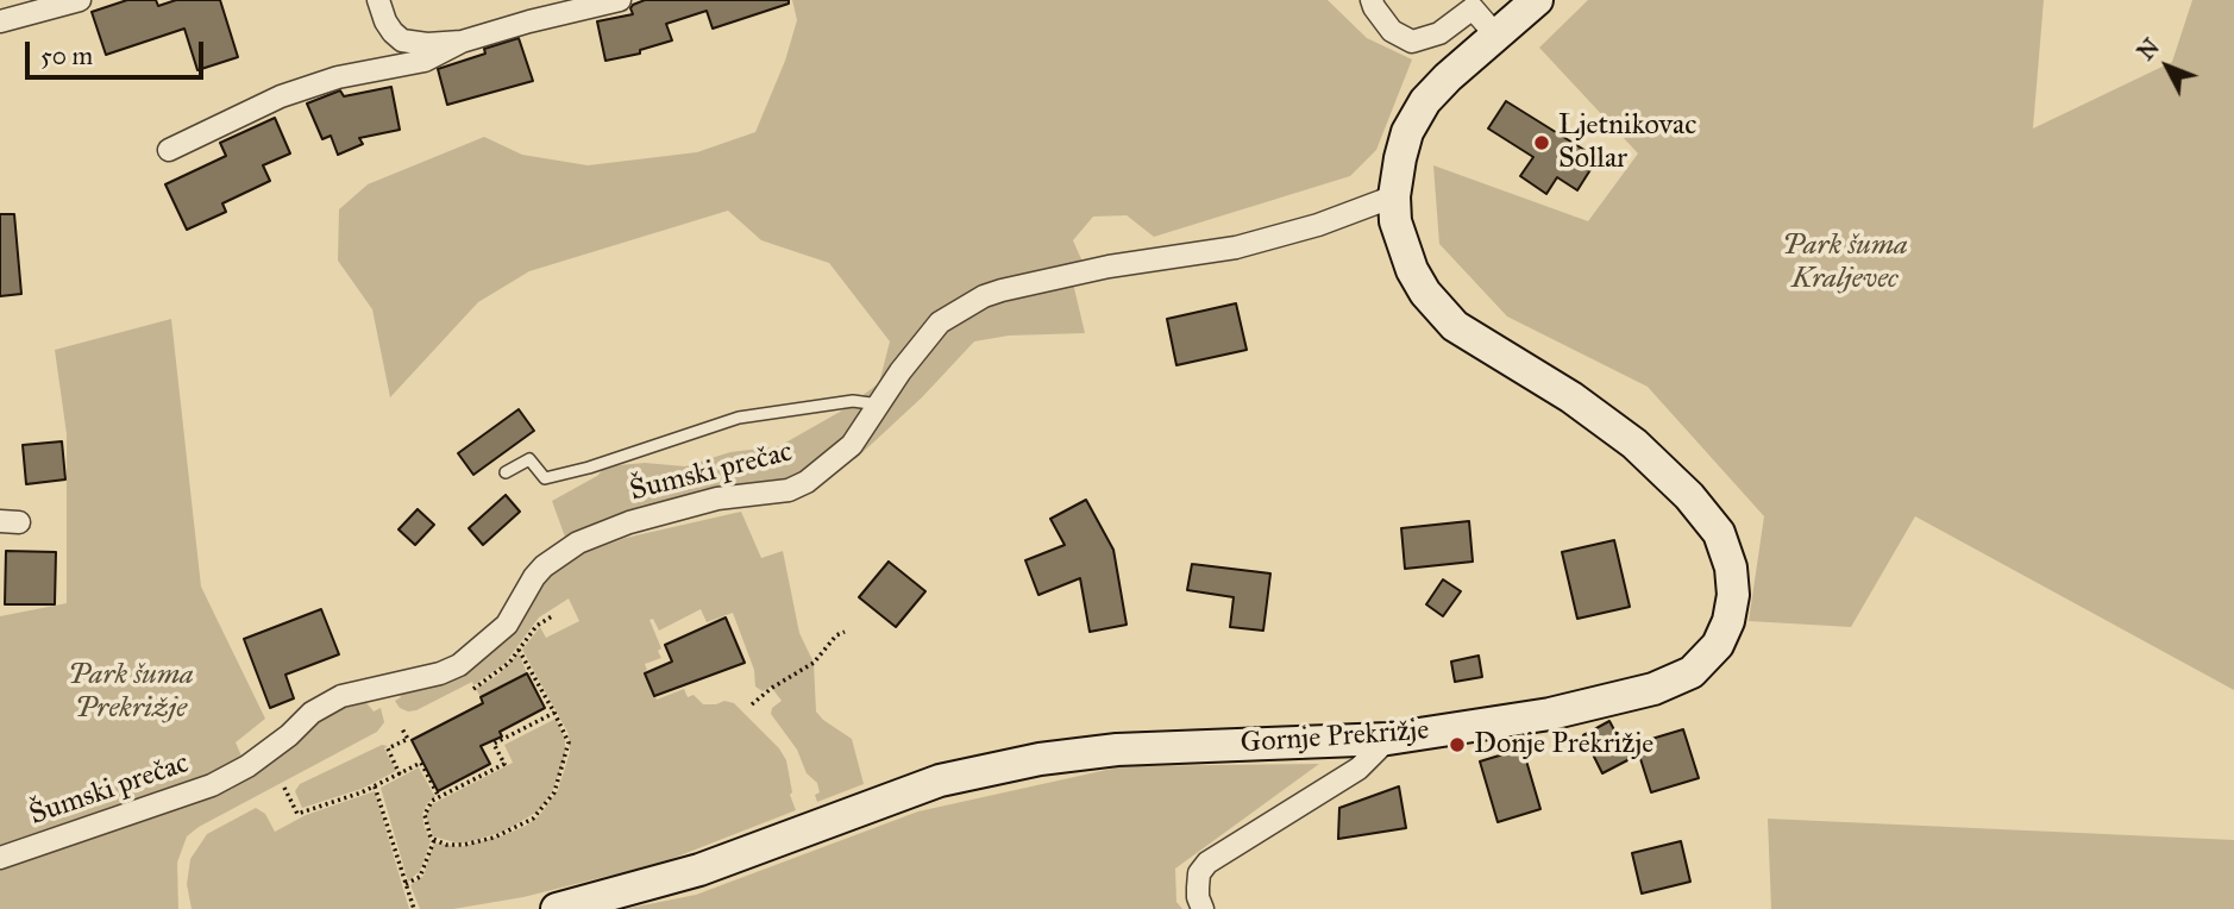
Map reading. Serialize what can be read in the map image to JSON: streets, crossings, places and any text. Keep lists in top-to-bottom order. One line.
{"streets":{"street":["Šumski prečac","Gornje Prekrižje"]},"crossings":[["Šumski prečac","Gornje Prekrižje"]],"parks":["Park šuma Kraljevec","Park šuma Prekrižje"],"places":["Ljetnikovac Sollar","Donje Prekrižje"],"scale_bar":"50 m","north":"top left"}
